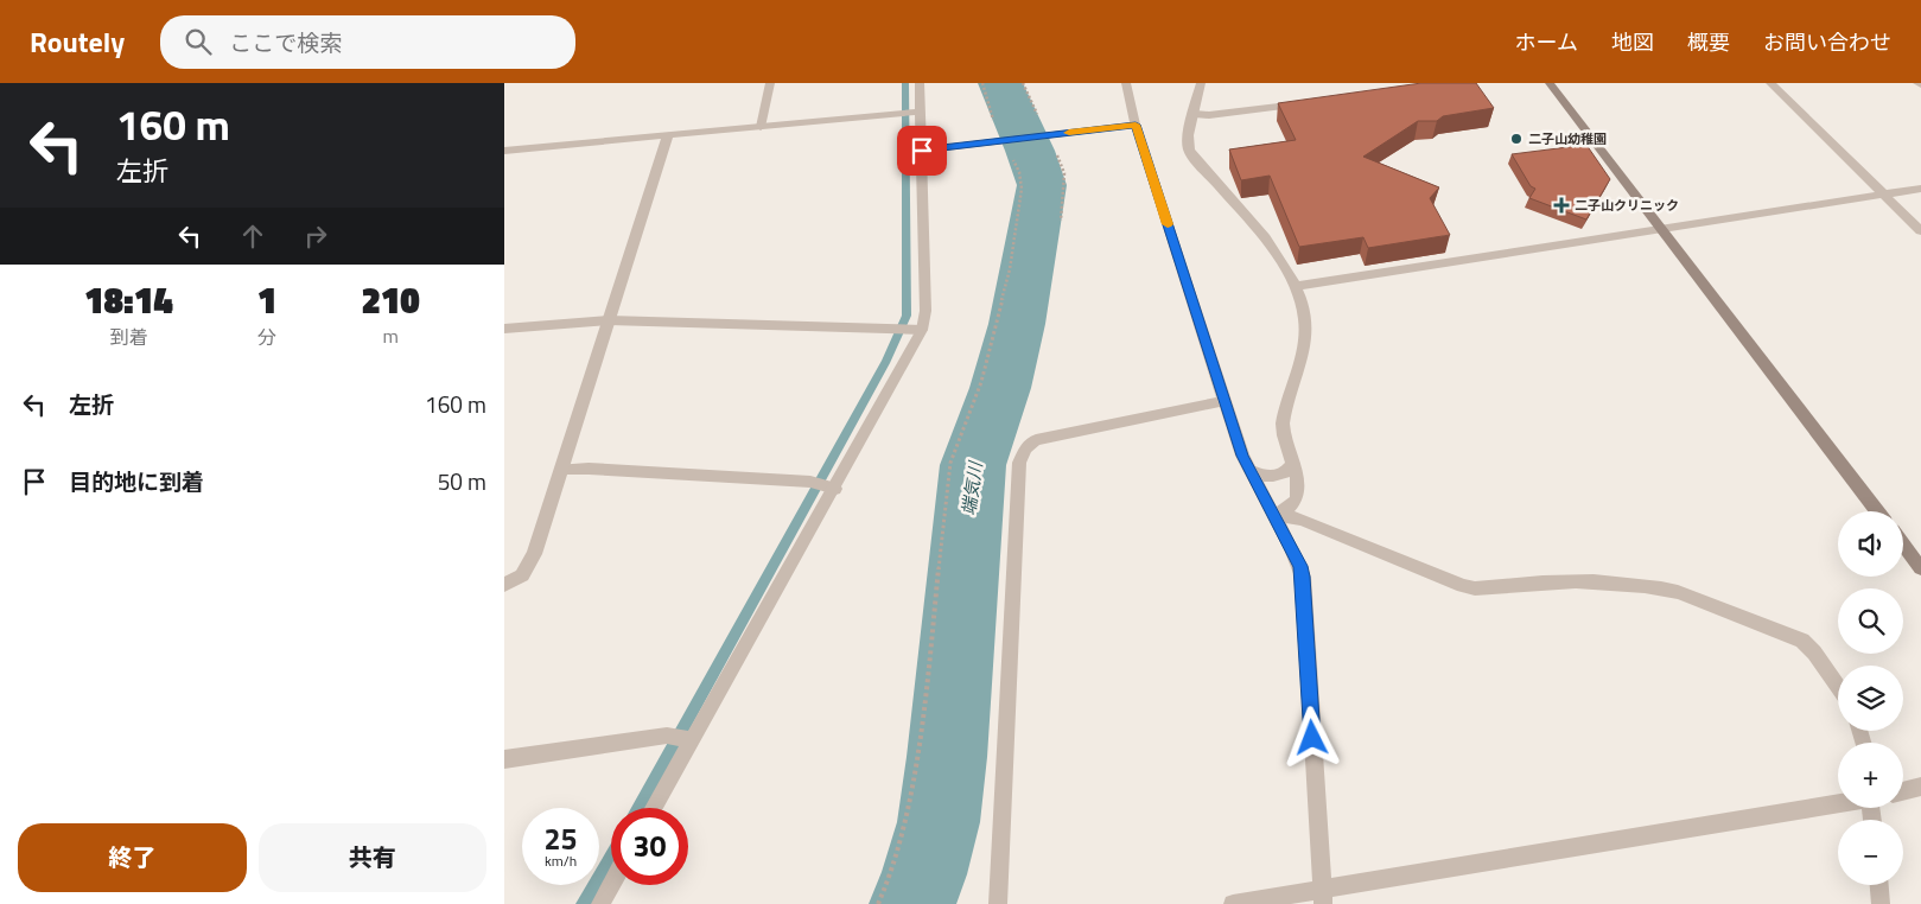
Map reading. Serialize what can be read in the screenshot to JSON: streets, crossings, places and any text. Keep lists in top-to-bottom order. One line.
{"water":["端気川"],"places":{"other":["二子山幼稚園"],"health":["二子山クリニック"]},"page":{"header":"Routely","search":"ここで検索","nav":["ホーム","地図","概要","お問い合わせ"],"turn":["160 m","左折"],"eta":["18:14","到着","1","分","210","m"],"list":[{"name":"左折","value":"160 m"},{"name":"目的地に到着","value":"50 m"}],"map_buttons":["+","−"],"speed":"25 km/h","limit":"30","buttons":["終了","共有"]}}
